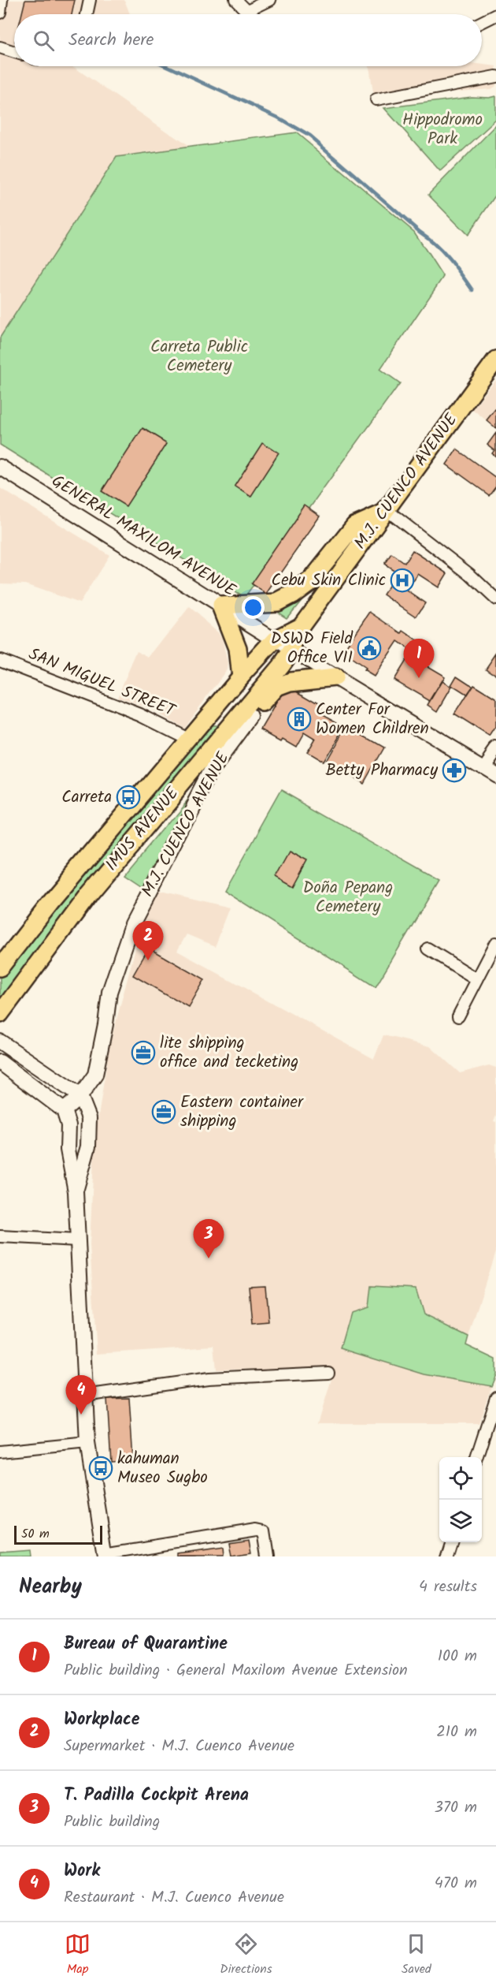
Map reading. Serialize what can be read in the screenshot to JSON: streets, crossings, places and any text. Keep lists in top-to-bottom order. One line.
{"streets":{"main road":["M.J. CUENCO AVENUE","GENERAL MAXILOM AVENUE","IMUS AVENUE"],"street":["SAN MIGUEL STREET"]},"crossings":[["M.J. CUENCO AVENUE","GENERAL MAXILOM AVENUE"],["M.J. CUENCO AVENUE","IMUS AVENUE"],["GENERAL MAXILOM AVENUE","IMUS AVENUE"],["SAN MIGUEL STREET","IMUS AVENUE"]],"parks":["Hippodromo Park","Carreta Public Cemetery","Doña Pepang Cemetery"],"places":{"hospital":["Cebu Skin Clinic"],"public building":["DSWD Field Office VII"],"building":["Center For Women Children"],"pharmacy":["Betty Pharmacy"],"bus stop":["Carreta","kahuman Museo Sugbo"],"office":["lite shipping office and tecketing","Eastern container shipping"]},"scale_bar":"50 m","page":{"search":"Search here","pins":["1","2","3","4"],"scale":"50 m","heading":["Nearby","4 results"],"list":[{"mark":"1","name":"Bureau of Quarantine","note":"Public building · General Maxilom Avenue Extension","value":"100 m"},{"mark":"2","name":"Workplace","note":"Supermarket · M.J. Cuenco Avenue","value":"210 m"},{"mark":"3","name":"T. Padilla Cockpit Arena","note":"Public building","value":"370 m"},{"mark":"4","name":"Work","note":"Restaurant · M.J. Cuenco Avenue","value":"470 m"}],"nav":["Map","Directions","Saved"]}}
